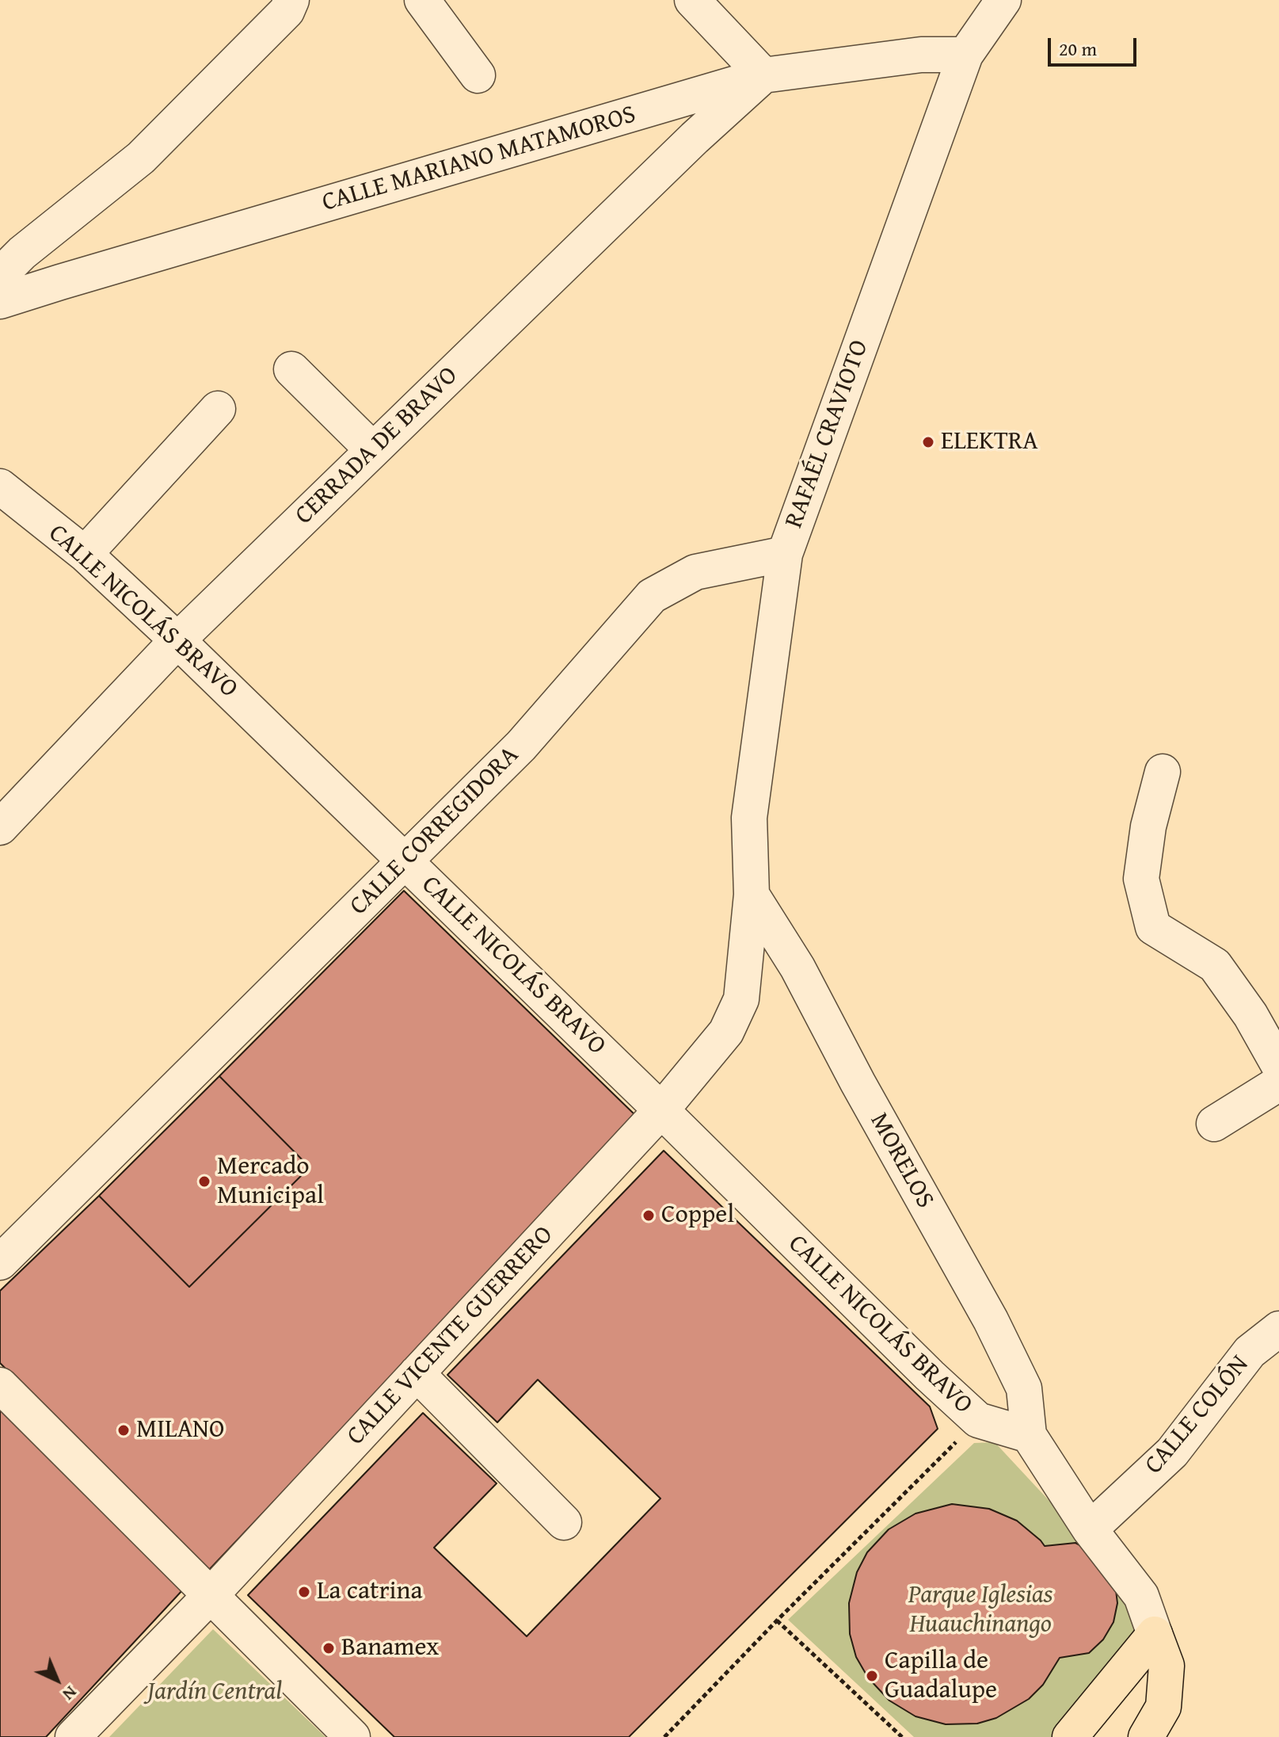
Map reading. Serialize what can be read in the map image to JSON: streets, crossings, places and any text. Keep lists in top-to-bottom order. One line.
{"streets":{"street":["CALLE MARIANO MATAMOROS","RAFAÉL CRAVIOTO","CERRADA DE BRAVO","CALLE NICOLÁS BRAVO","CALLE CORREGIDORA","MORELOS","CALLE VICENTE GUERRERO","CALLE COLÓN"]},"crossings":[["CALLE MARIANO MATAMOROS","RAFAÉL CRAVIOTO"],["CALLE MARIANO MATAMOROS","CERRADA DE BRAVO"],["RAFAÉL CRAVIOTO","CALLE CORREGIDORA"],["RAFAÉL CRAVIOTO","MORELOS"],["RAFAÉL CRAVIOTO","CALLE VICENTE GUERRERO"],["CERRADA DE BRAVO","CALLE NICOLÁS BRAVO"],["CALLE NICOLÁS BRAVO","CALLE CORREGIDORA"],["CALLE NICOLÁS BRAVO","MORELOS"],["CALLE NICOLÁS BRAVO","CALLE VICENTE GUERRERO"],["MORELOS","CALLE VICENTE GUERRERO"]],"parks":["Parque Iglesias Huauchinango","Jardín Central"],"places":["ELEKTRA","Mercado Municipal","Coppel","MILANO","La catrina","Banamex","Capilla de Guadalupe"],"scale_bar":"20 m","north":"bottom right"}
